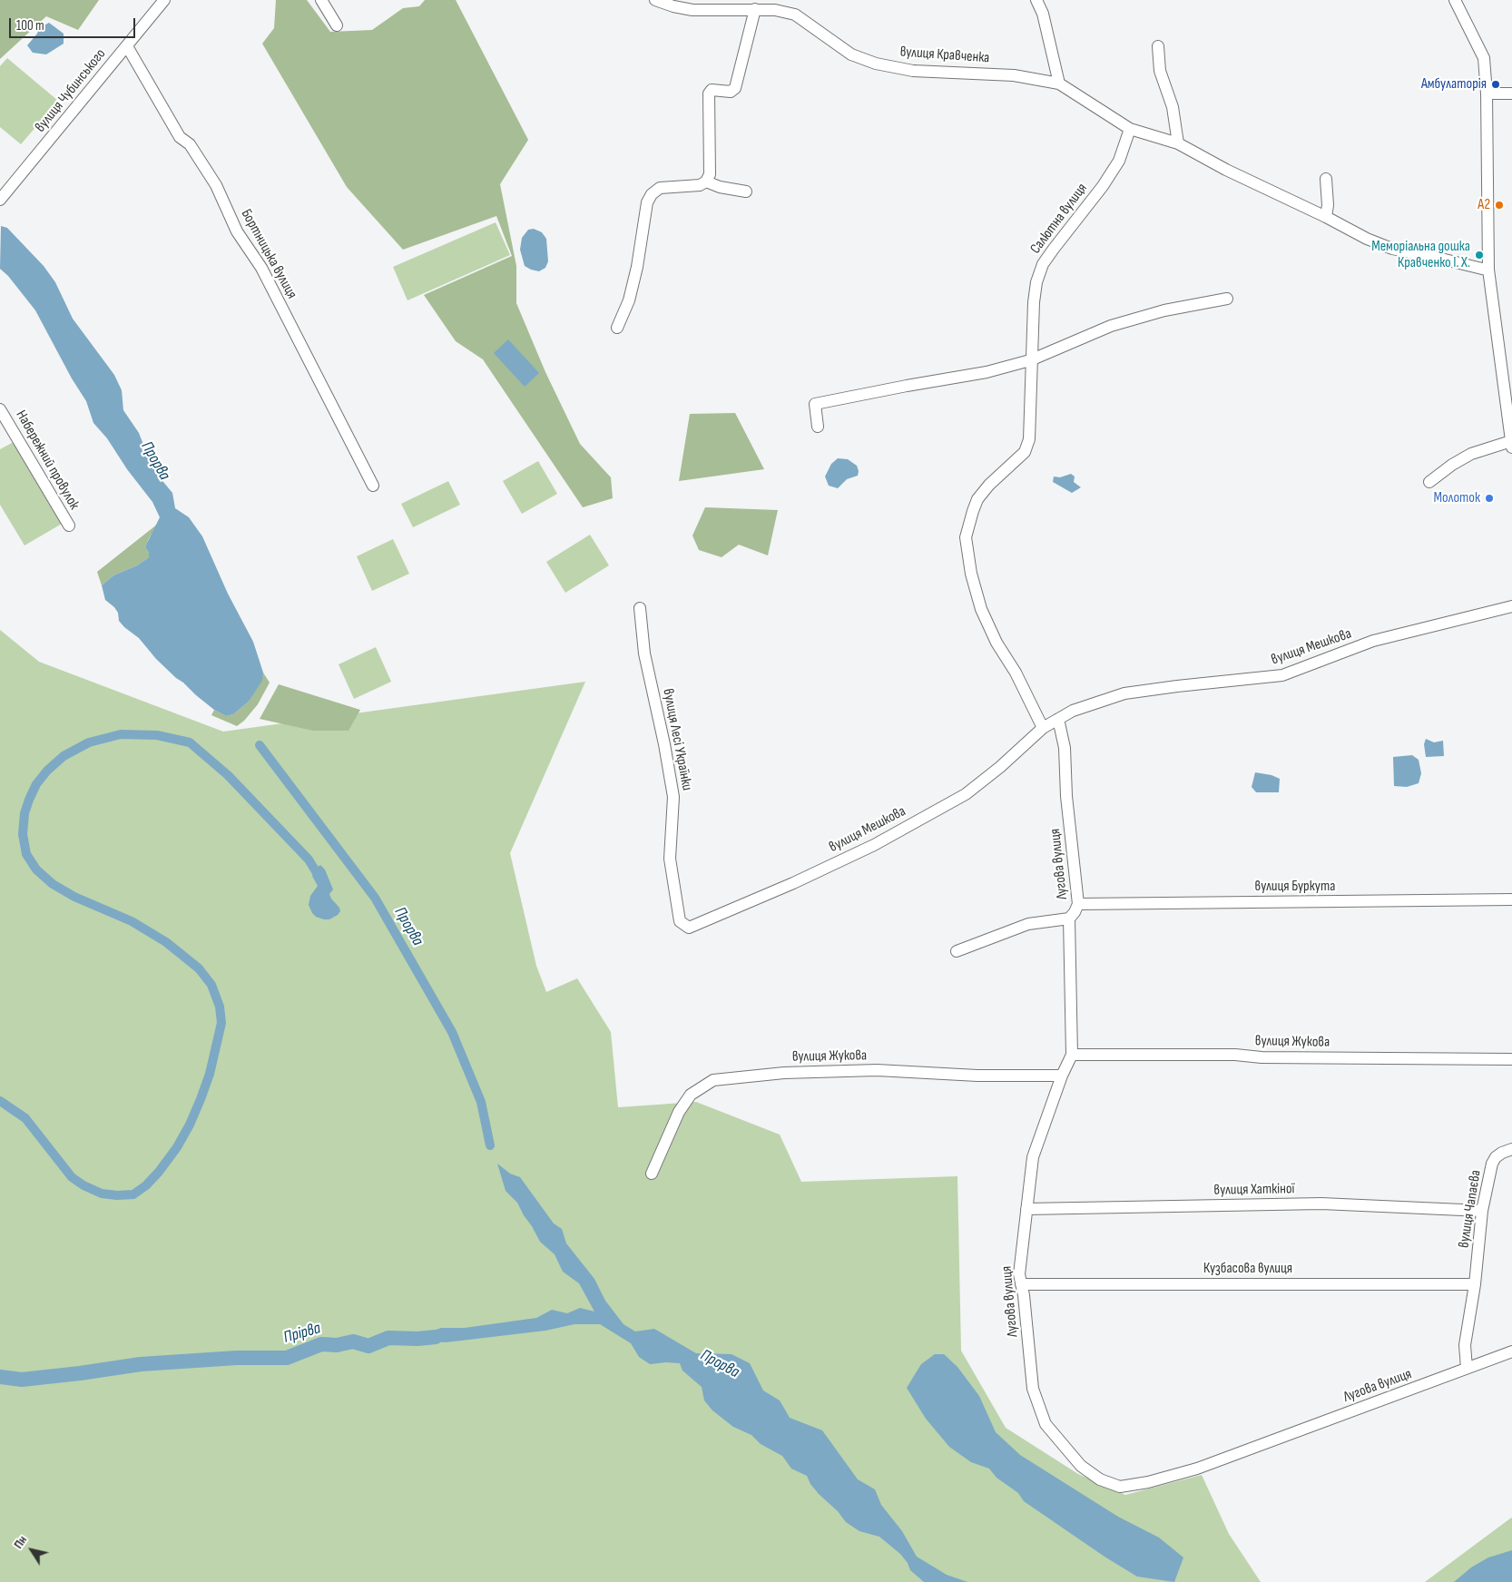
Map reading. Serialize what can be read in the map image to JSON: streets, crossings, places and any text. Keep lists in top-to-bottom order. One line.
{"streets":{"street":["вулиця Кравченка","вулиця Чубинського","Салютна вулиця","Бортницька вулиця","Набережний провулок","вулиця Мешкова","вулиця Лесі Українки","Лугова вулиця","вулиця Буркута","вулиця Жукова","вулиця Хаткіної","вулиця Чапаєва","Кузбасова вулиця"]},"crossings":[["вулиця Кравченка","Салютна вулиця"],["вулиця Чубинського","Бортницька вулиця"],["Салютна вулиця","вулиця Мешкова"],["вулиця Мешкова","вулиця Лесі Українки"],["вулиця Мешкова","Лугова вулиця"],["Лугова вулиця","вулиця Буркута"],["Лугова вулиця","вулиця Жукова"],["Лугова вулиця","вулиця Хаткіної"],["Лугова вулиця","вулиця Чапаєва"],["Лугова вулиця","Кузбасова вулиця"],["вулиця Хаткіної","вулиця Чапаєва"],["вулиця Чапаєва","Кузбасова вулиця"]],"water":["Прорва","Прірва"],"places":["Амбулаторія","А2","Меморіальна дошка Кравченко І. Х.","Молоток"],"scale_bar":"100 m","north":"top left"}
